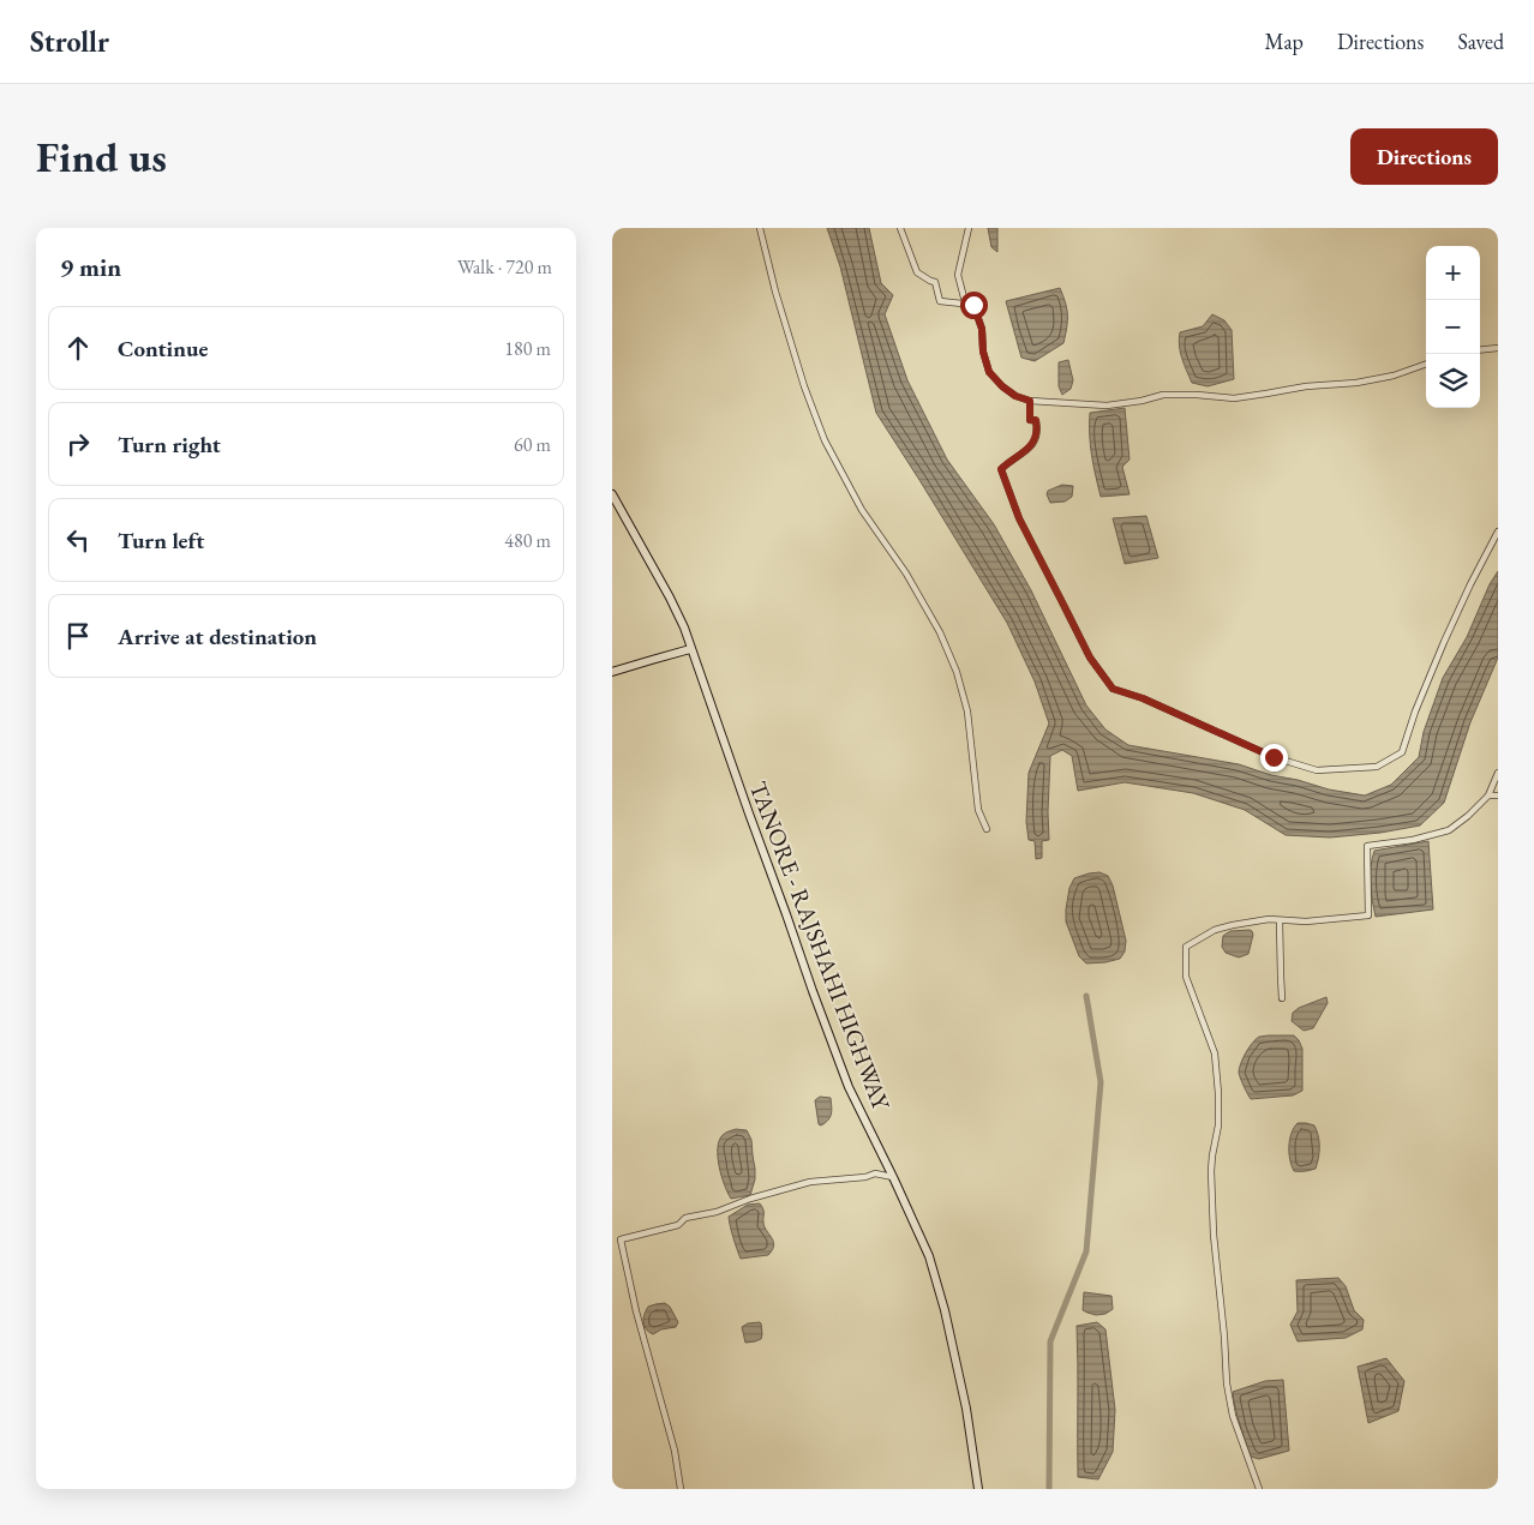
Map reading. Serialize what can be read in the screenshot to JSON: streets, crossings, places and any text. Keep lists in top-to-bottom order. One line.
{"streets":{"main road":["TANORE - RAJSHAHI HIGHWAY"]},"page":{"header":"Strollr","nav":["Map","Directions","Saved"],"buttons":"Directions","title":"Find us","heading":["9 min","Walk · 720 m"],"map_buttons":["+","−"],"list":[["Continue","180 m"],["Turn right","60 m"],["Turn left","480 m"],"Arrive at destination"]}}
